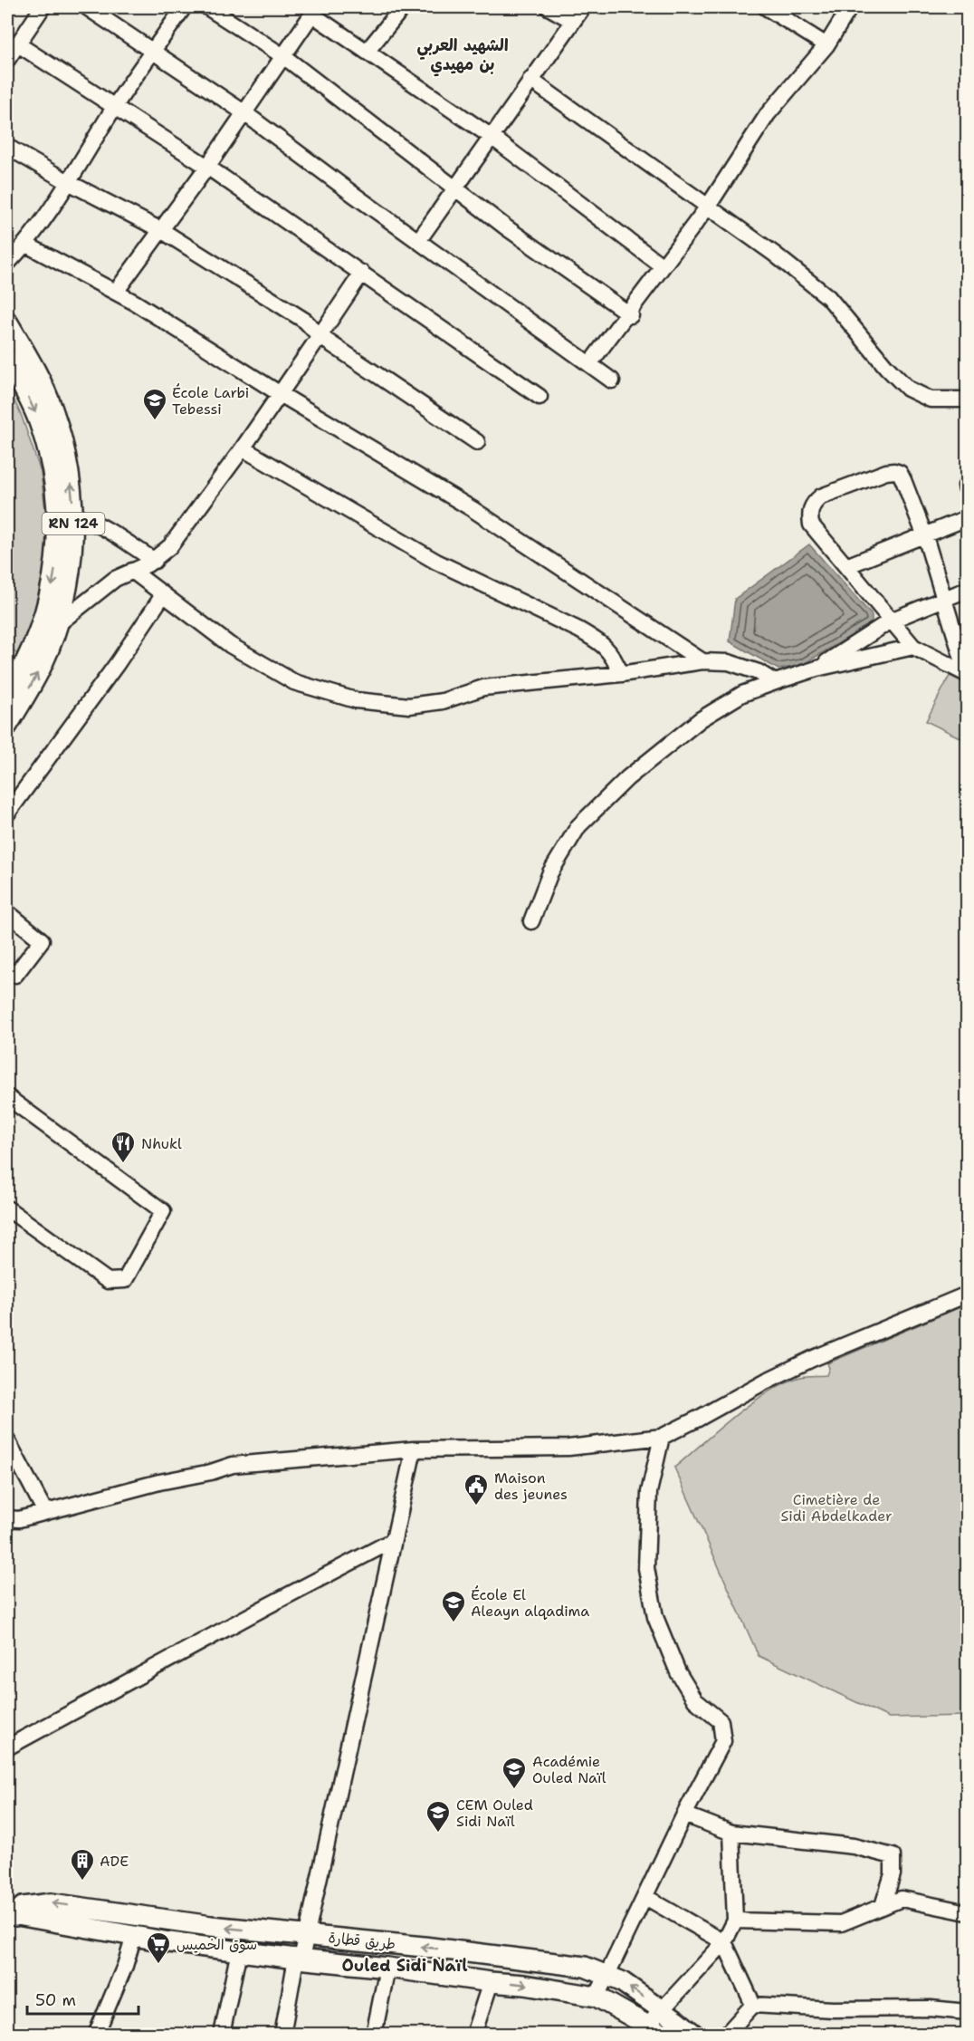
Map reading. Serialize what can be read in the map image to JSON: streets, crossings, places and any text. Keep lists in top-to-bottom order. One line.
{"streets":{"main road":["RN 124","طريق قطارة"]},"districts":["الشهيد العربي بن مهيدي","Ouled Sidi Naïl"],"parks":["Cimetière de Sidi Abdelkader"],"places":{"school or university":["École Larbi Tebessi","École El Aleayn alqadima","Académie Ouled Naïl","CEM Ouled Sidi Naïl"],"restaurant":["Nhukl"],"public building":["Maison des jeunes"],"building":["ADE"],"supermarket":["سوق الخميس"]},"scale_bar":"50 m"}
